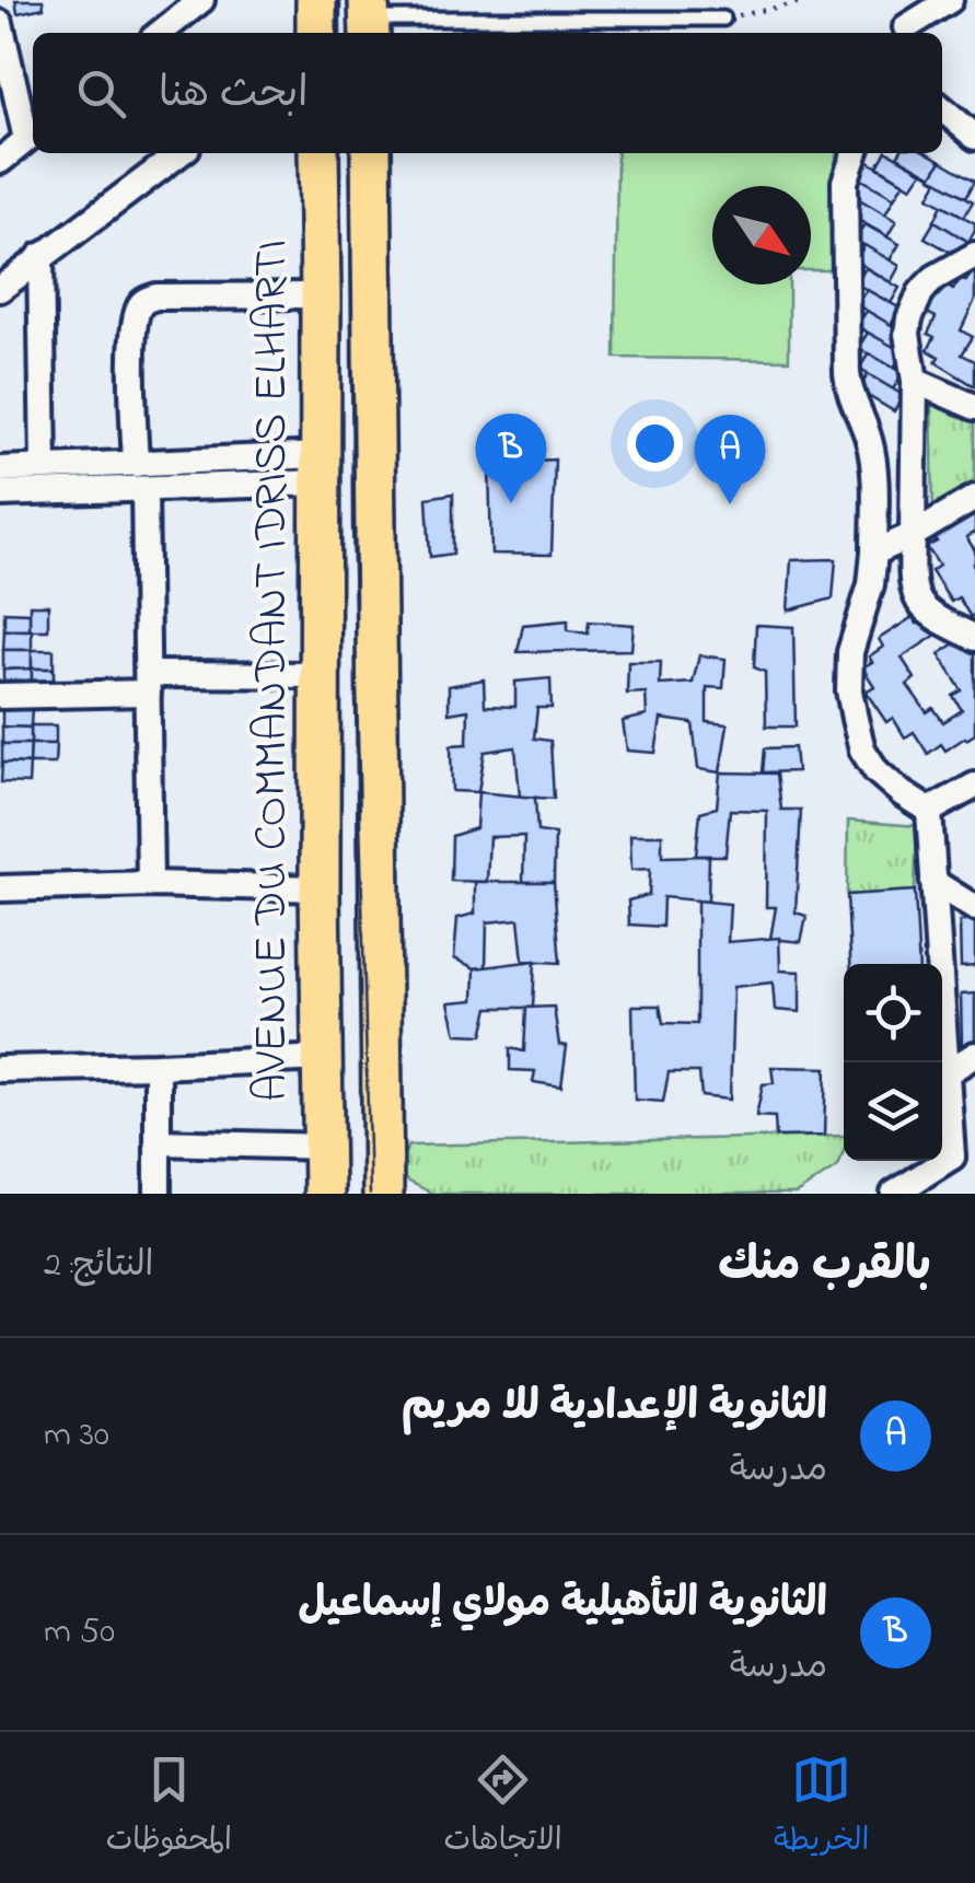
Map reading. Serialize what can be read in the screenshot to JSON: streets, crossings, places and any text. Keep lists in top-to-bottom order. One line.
{"streets":{"main road":["AVENUE DU COMMANDANT IDRISS ELHARTI"]},"north":"bottom right","page":{"search":"ابحث هنا","pins":["B","A"],"heading":["بالقرب منك","النتائج: 2"],"list":[{"mark":"A","name":"الثانوية الإعدادية للا مريم","note":"مدرسة","value":"30 m"},{"mark":"B","name":"الثانوية التأهيلية مولاي إسماعيل","note":"مدرسة","value":"50 m"}],"nav":["الخريطة","الاتجاهات","المحفوظات"]}}
